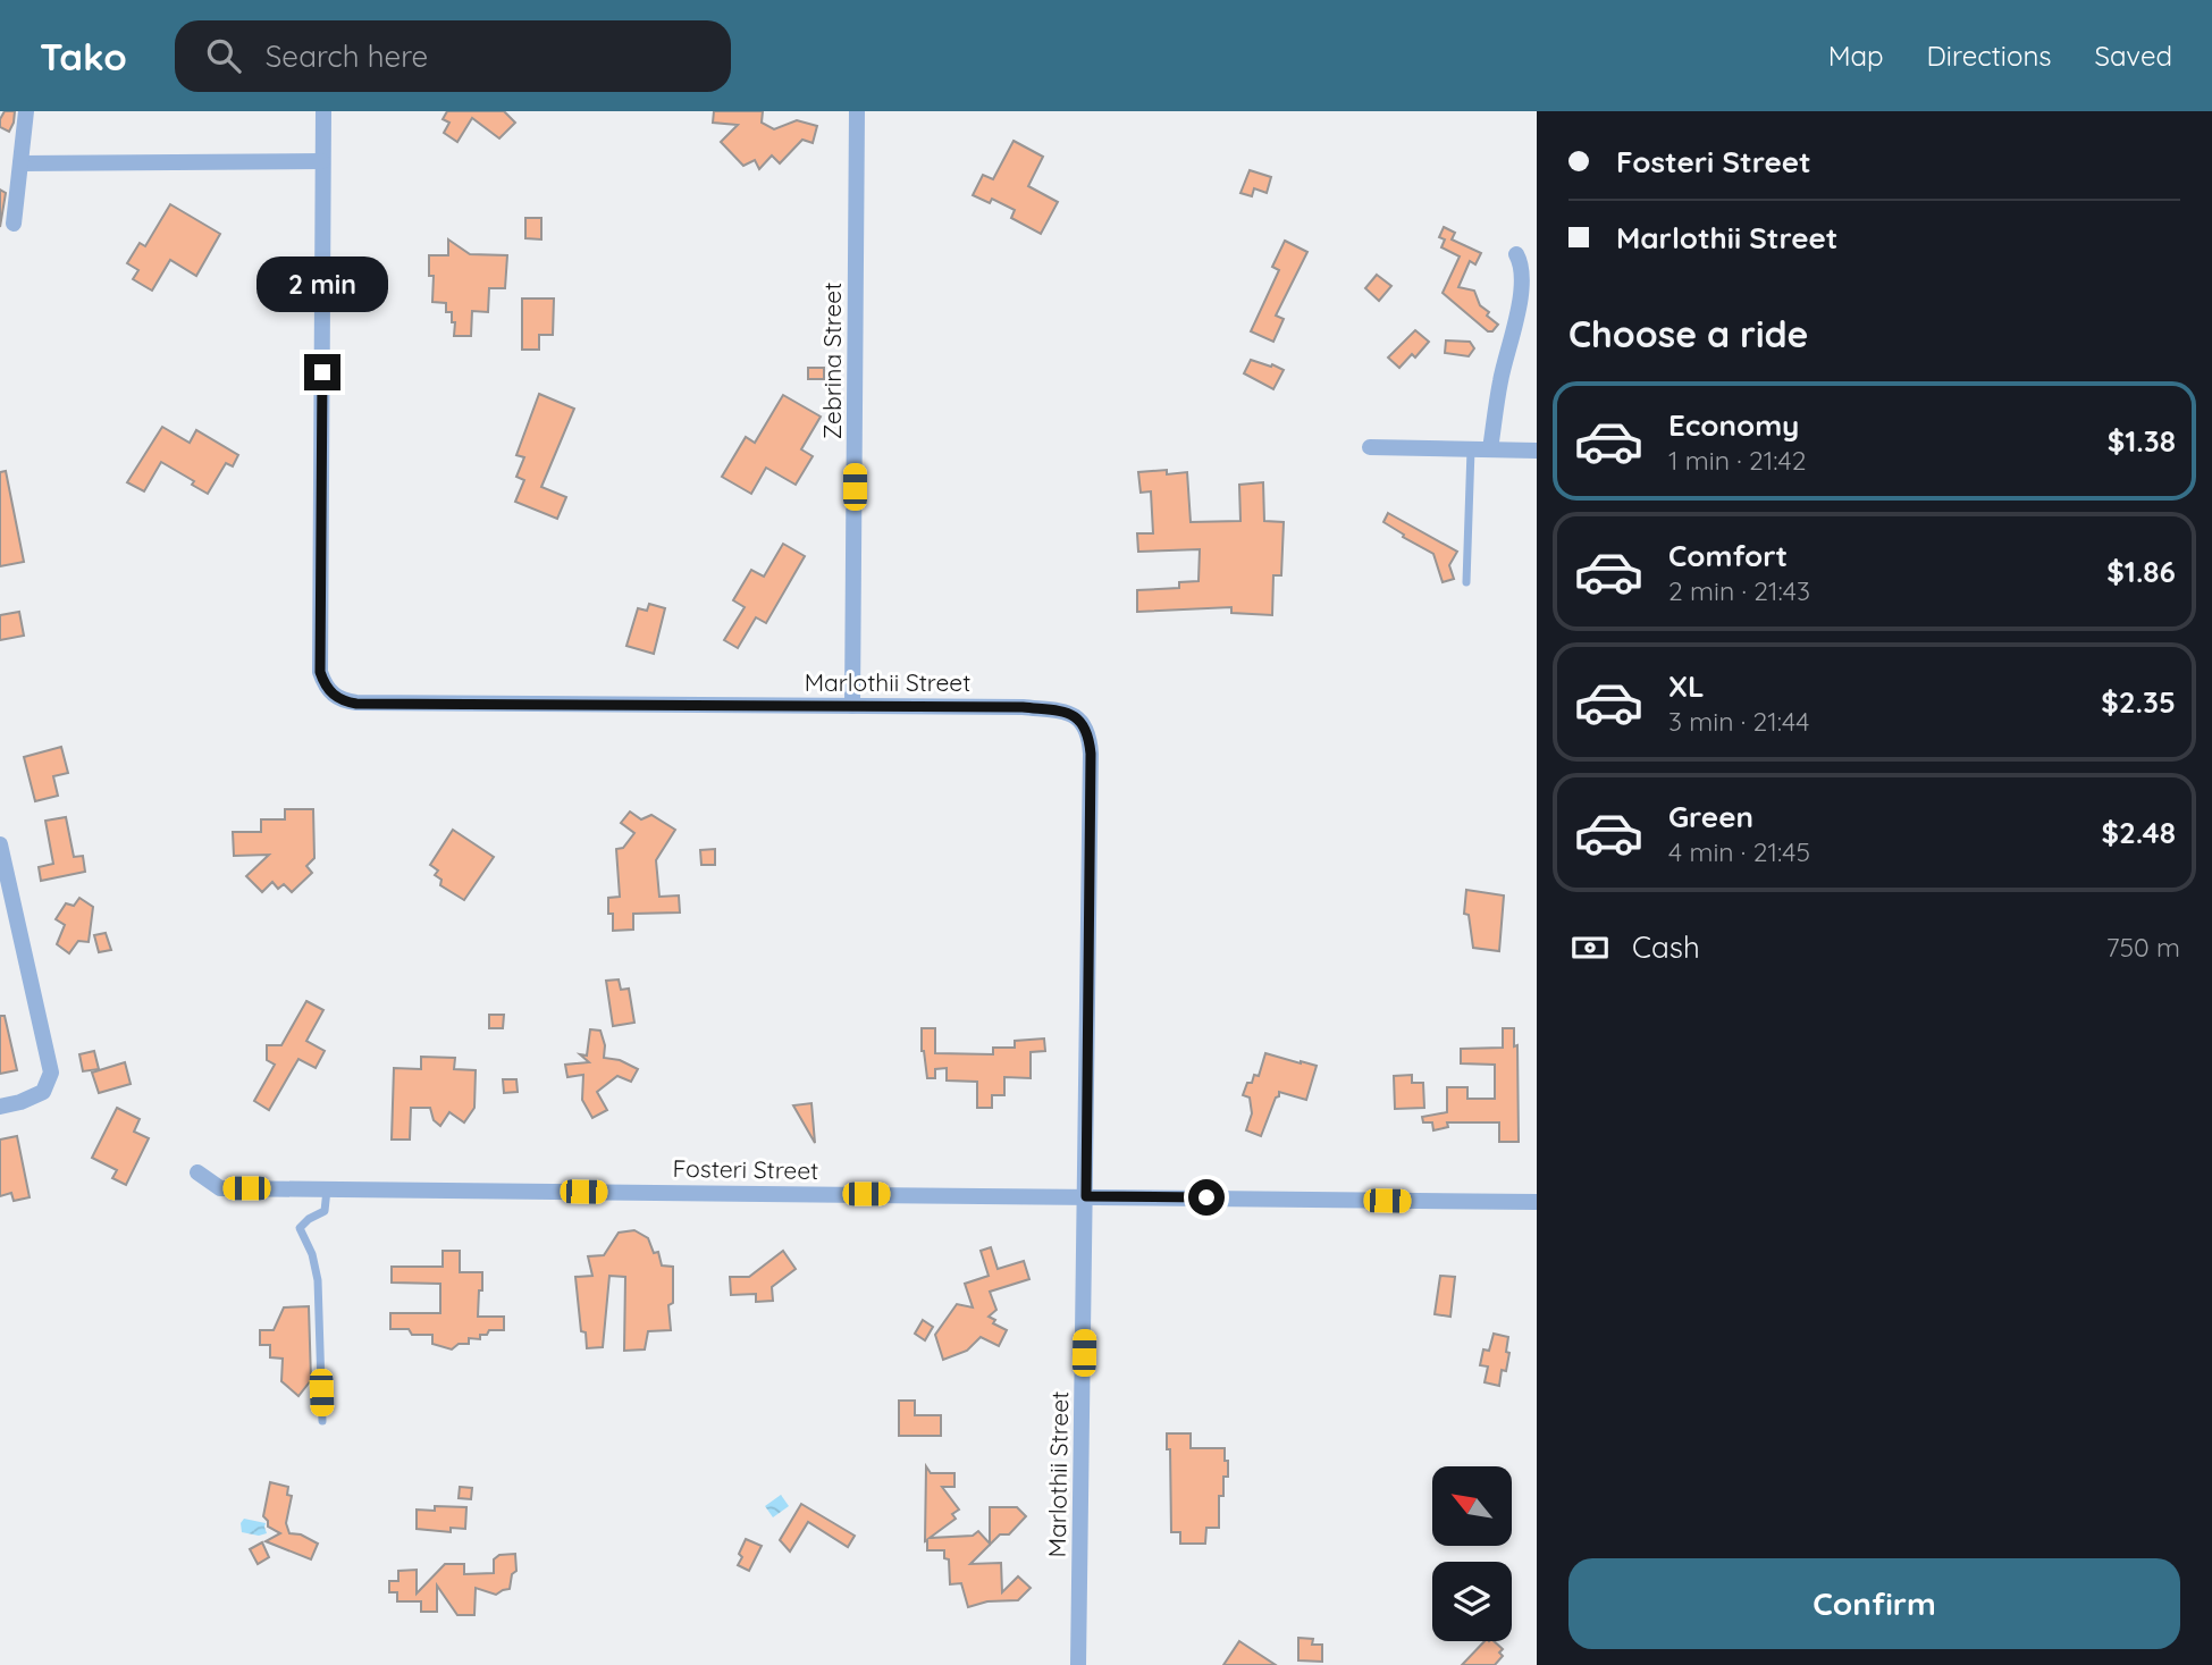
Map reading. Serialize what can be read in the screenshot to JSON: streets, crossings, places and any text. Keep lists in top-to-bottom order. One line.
{"streets":{"street":["Zebrina Street","Marlothii Street","Fosteri Street"]},"crossings":[["Zebrina Street","Marlothii Street"],["Marlothii Street","Fosteri Street"]],"north":"top left","page":{"header":"Tako","search":"Search here","nav":["Map","Directions","Saved"],"banner":["Fosteri Street","Marlothii Street"],"bubble":"2 min","heading":"Choose a ride","list":[{"name":"Economy","note":"1 min · 21:42","value":"$1.38"},{"name":"Comfort","note":"2 min · 21:43","value":"$1.86"},{"name":"XL","note":"3 min · 21:44","value":"$2.35"},{"name":"Green","note":"4 min · 21:45","value":"$2.48"}],"pay":["Cash","750 m"],"buttons":"Confirm"}}
